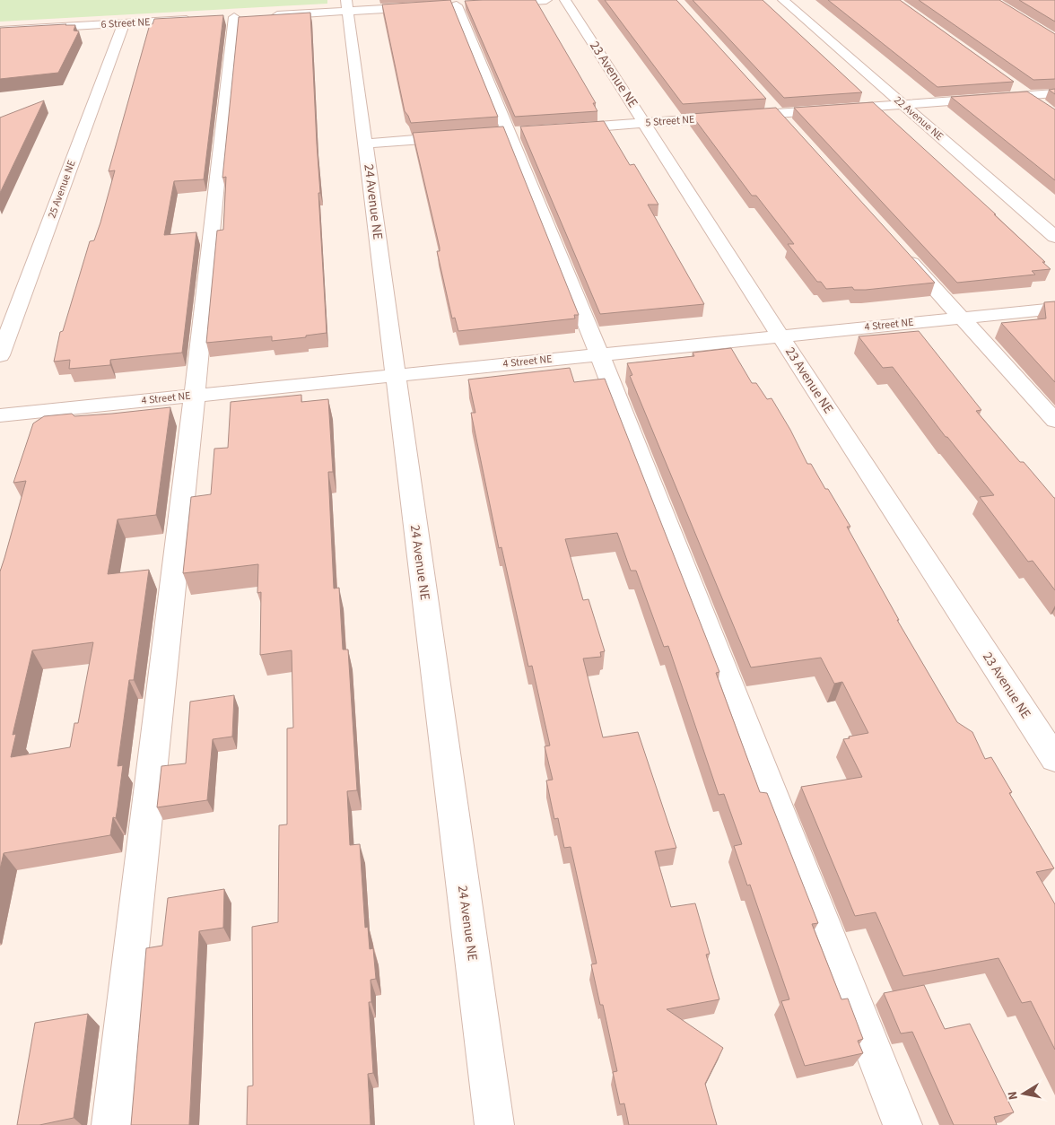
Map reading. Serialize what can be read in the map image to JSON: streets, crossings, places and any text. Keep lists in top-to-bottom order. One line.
{"streets":{"street":["6 Street NE","23 Avenue NE","22 Avenue NE","5 Street NE","25 Avenue NE","24 Avenue NE","4 Street NE"]},"crossings":[["6 Street NE","25 Avenue NE"],["23 Avenue NE","5 Street NE"],["23 Avenue NE","4 Street NE"],["22 Avenue NE","5 Street NE"],["24 Avenue NE","4 Street NE"]],"north":"left"}
